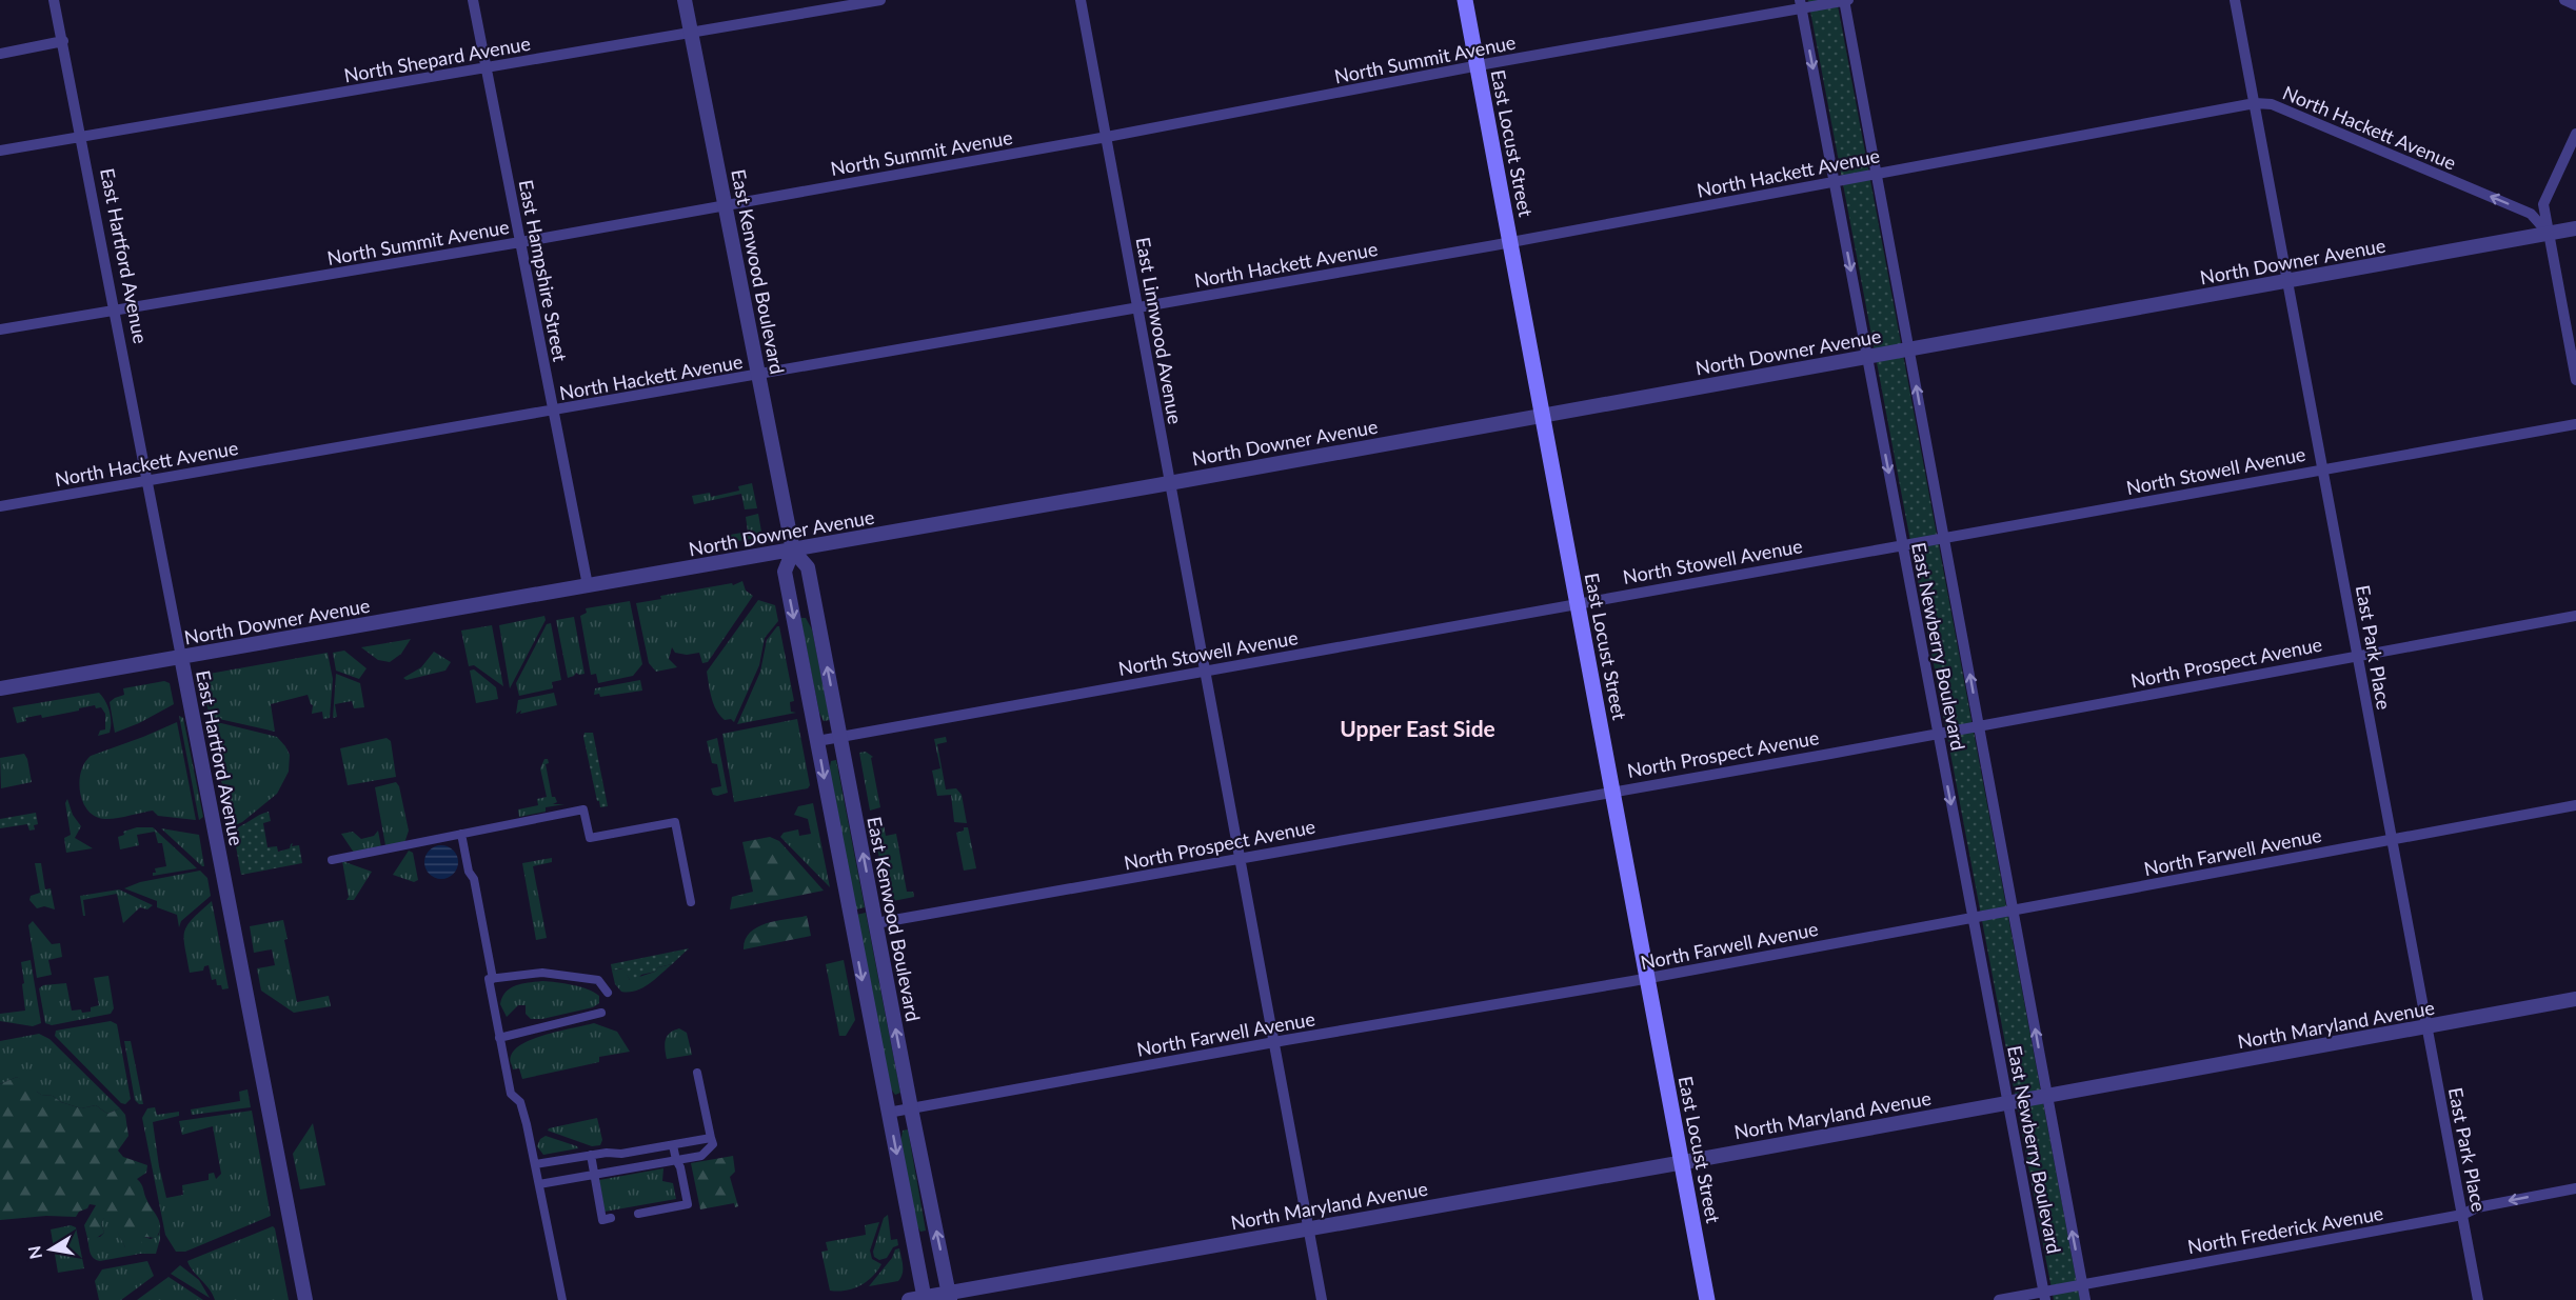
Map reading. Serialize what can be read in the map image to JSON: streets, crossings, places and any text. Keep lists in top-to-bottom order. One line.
{"streets":{"main road":["East Locust Street"],"street":["North Shepard Avenue","North Summit Avenue","North Hackett Avenue","East Hartford Avenue","North Downer Avenue","East Hampshire Street","East Kenwood Boulevard","East Linnwood Avenue","North Stowell Avenue","East Newberry Boulevard","East Park Place","North Prospect Avenue","North Farwell Avenue","North Maryland Avenue","North Frederick Avenue"]},"crossings":[["North Shepard Avenue","East Hartford Avenue"],["North Shepard Avenue","East Hampshire Street"],["North Shepard Avenue","East Kenwood Boulevard"],["North Summit Avenue","East Locust Street"],["North Summit Avenue","East Hartford Avenue"],["North Summit Avenue","East Hampshire Street"],["North Summit Avenue","East Kenwood Boulevard"],["North Summit Avenue","East Linnwood Avenue"],["North Summit Avenue","East Newberry Boulevard"],["North Hackett Avenue","East Locust Street"],["North Hackett Avenue","East Hartford Avenue"],["North Hackett Avenue","North Downer Avenue"],["North Hackett Avenue","East Hampshire Street"],["North Hackett Avenue","East Kenwood Boulevard"],["North Hackett Avenue","East Linnwood Avenue"],["North Hackett Avenue","East Newberry Boulevard"],["North Hackett Avenue","East Park Place"],["East Locust Street","North Downer Avenue"],["East Locust Street","North Stowell Avenue"],["East Locust Street","North Prospect Avenue"],["East Locust Street","North Farwell Avenue"],["East Locust Street","North Maryland Avenue"],["East Hartford Avenue","North Downer Avenue"],["North Downer Avenue","East Hampshire Street"],["North Downer Avenue","East Kenwood Boulevard"],["North Downer Avenue","East Linnwood Avenue"],["North Downer Avenue","East Newberry Boulevard"],["North Downer Avenue","East Park Place"],["East Kenwood Boulevard","North Stowell Avenue"],["East Kenwood Boulevard","North Prospect Avenue"],["East Kenwood Boulevard","North Farwell Avenue"],["East Kenwood Boulevard","North Maryland Avenue"],["East Linnwood Avenue","North Stowell Avenue"],["East Linnwood Avenue","North Prospect Avenue"],["East Linnwood Avenue","North Farwell Avenue"],["East Linnwood Avenue","North Maryland Avenue"],["North Stowell Avenue","East Newberry Boulevard"],["North Stowell Avenue","East Park Place"],["East Newberry Boulevard","North Prospect Avenue"],["East Newberry Boulevard","North Farwell Avenue"],["East Newberry Boulevard","North Maryland Avenue"],["East Newberry Boulevard","North Frederick Avenue"],["East Park Place","North Prospect Avenue"],["East Park Place","North Farwell Avenue"],["East Park Place","North Maryland Avenue"],["East Park Place","North Frederick Avenue"]],"districts":["Upper East Side"],"north":"left"}
